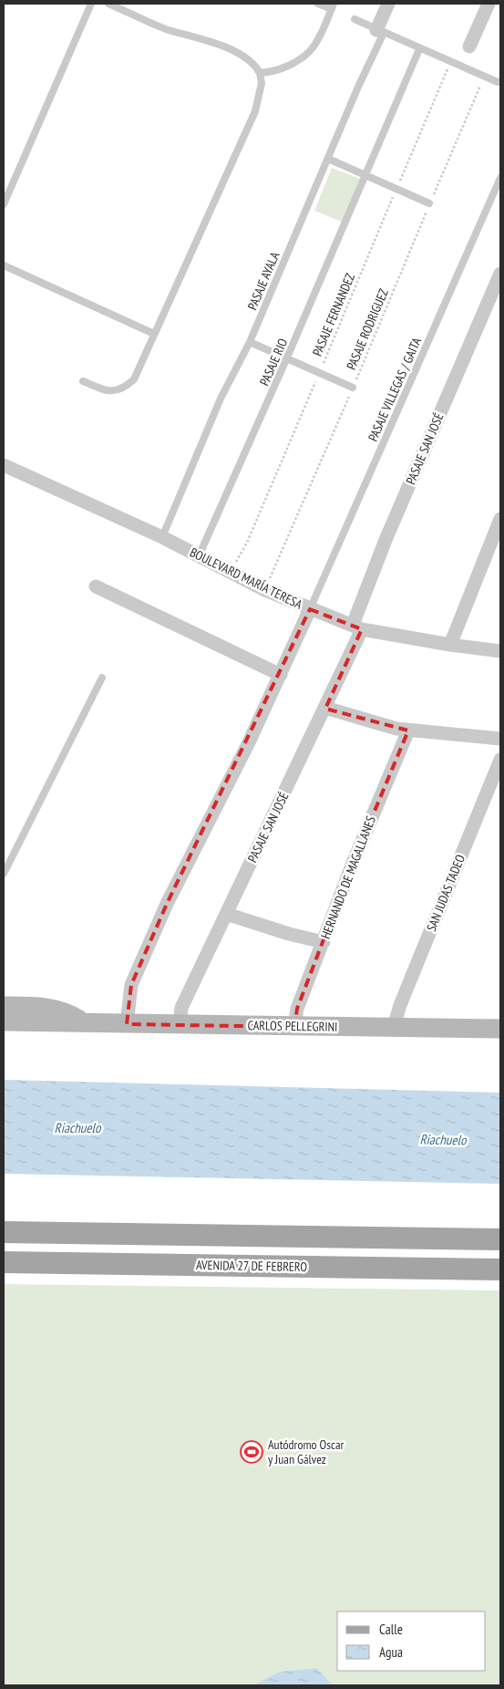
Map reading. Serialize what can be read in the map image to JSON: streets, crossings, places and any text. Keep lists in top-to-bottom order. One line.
{"streets":{"main road":["CARLOS PELLEGRINI","AVENIDA 27 DE FEBRERO"],"street":["PASAJE SAN JOSÉ","BOULEVARD MARÍA TERESA","HERNANDO DE MAGALLANES","SAN JUDAS TADEO"],"lane":["PASAJE AYALA","PASAJE RIO","PASAJE VILLEGAS / GAITA"],"path":["PASAJE FERNANDEZ","PASAJE RODRIGUEZ"]},"crossings":[["PASAJE AYALA","BOULEVARD MARÍA TERESA"],["PASAJE FERNANDEZ","BOULEVARD MARÍA TERESA"],["PASAJE RODRIGUEZ","BOULEVARD MARÍA TERESA"],["PASAJE RIO","BOULEVARD MARÍA TERESA"],["PASAJE VILLEGAS / GAITA","BOULEVARD MARÍA TERESA"],["PASAJE SAN JOSÉ","BOULEVARD MARÍA TERESA"],["PASAJE SAN JOSÉ","CARLOS PELLEGRINI"],["HERNANDO DE MAGALLANES","CARLOS PELLEGRINI"],["SAN JUDAS TADEO","CARLOS PELLEGRINI"]],"water":["Riachuelo"],"places":{"sports":["Autódromo Oscar y Juan Gálvez"]},"legend":["Calle","Agua"]}
